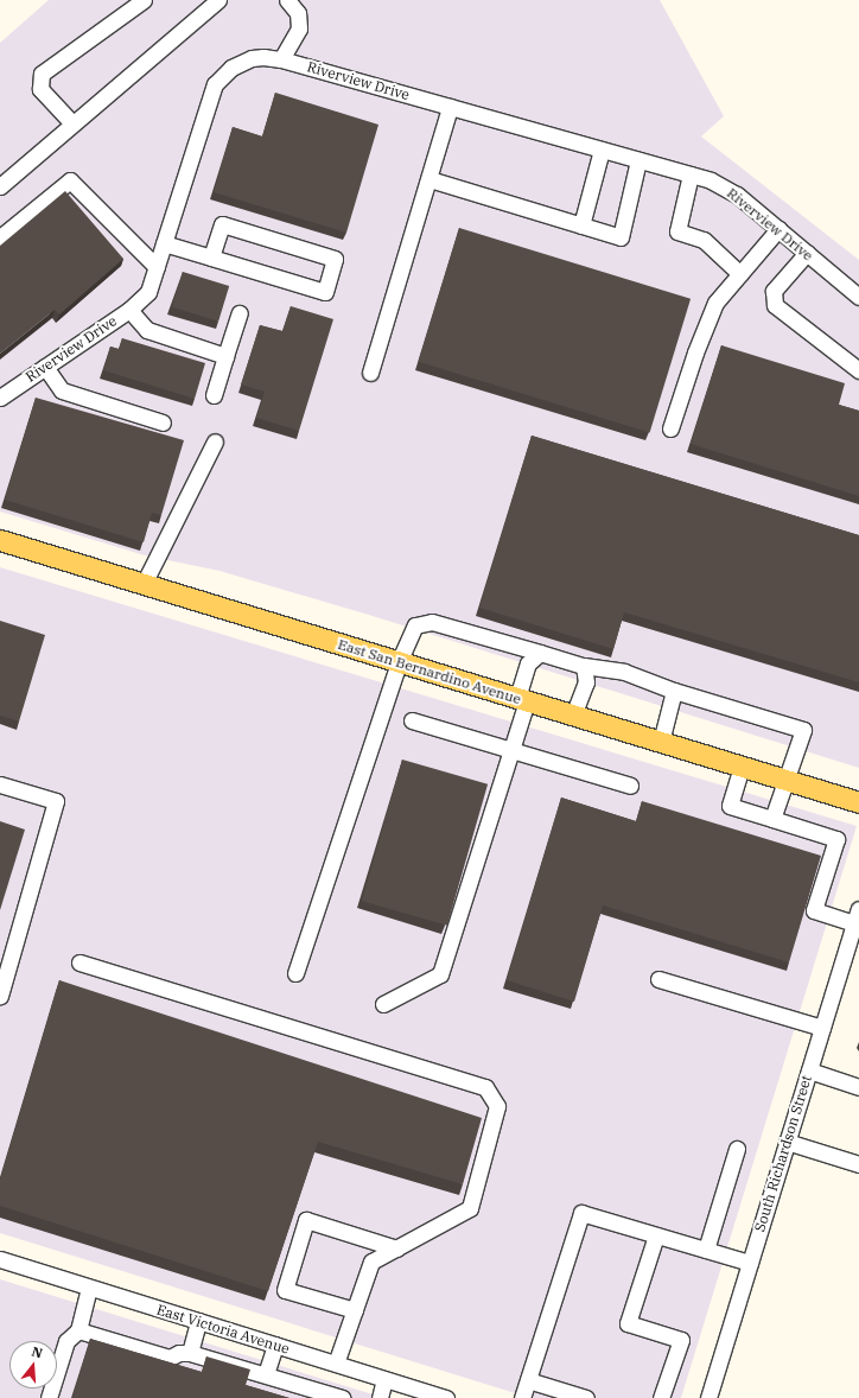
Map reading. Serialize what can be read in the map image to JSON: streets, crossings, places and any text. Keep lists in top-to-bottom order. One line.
{"streets":{"main road":["East San Bernardino Avenue"],"street":["Riverview Drive","South Richardson Street","East Victoria Avenue"]},"north":"top"}
